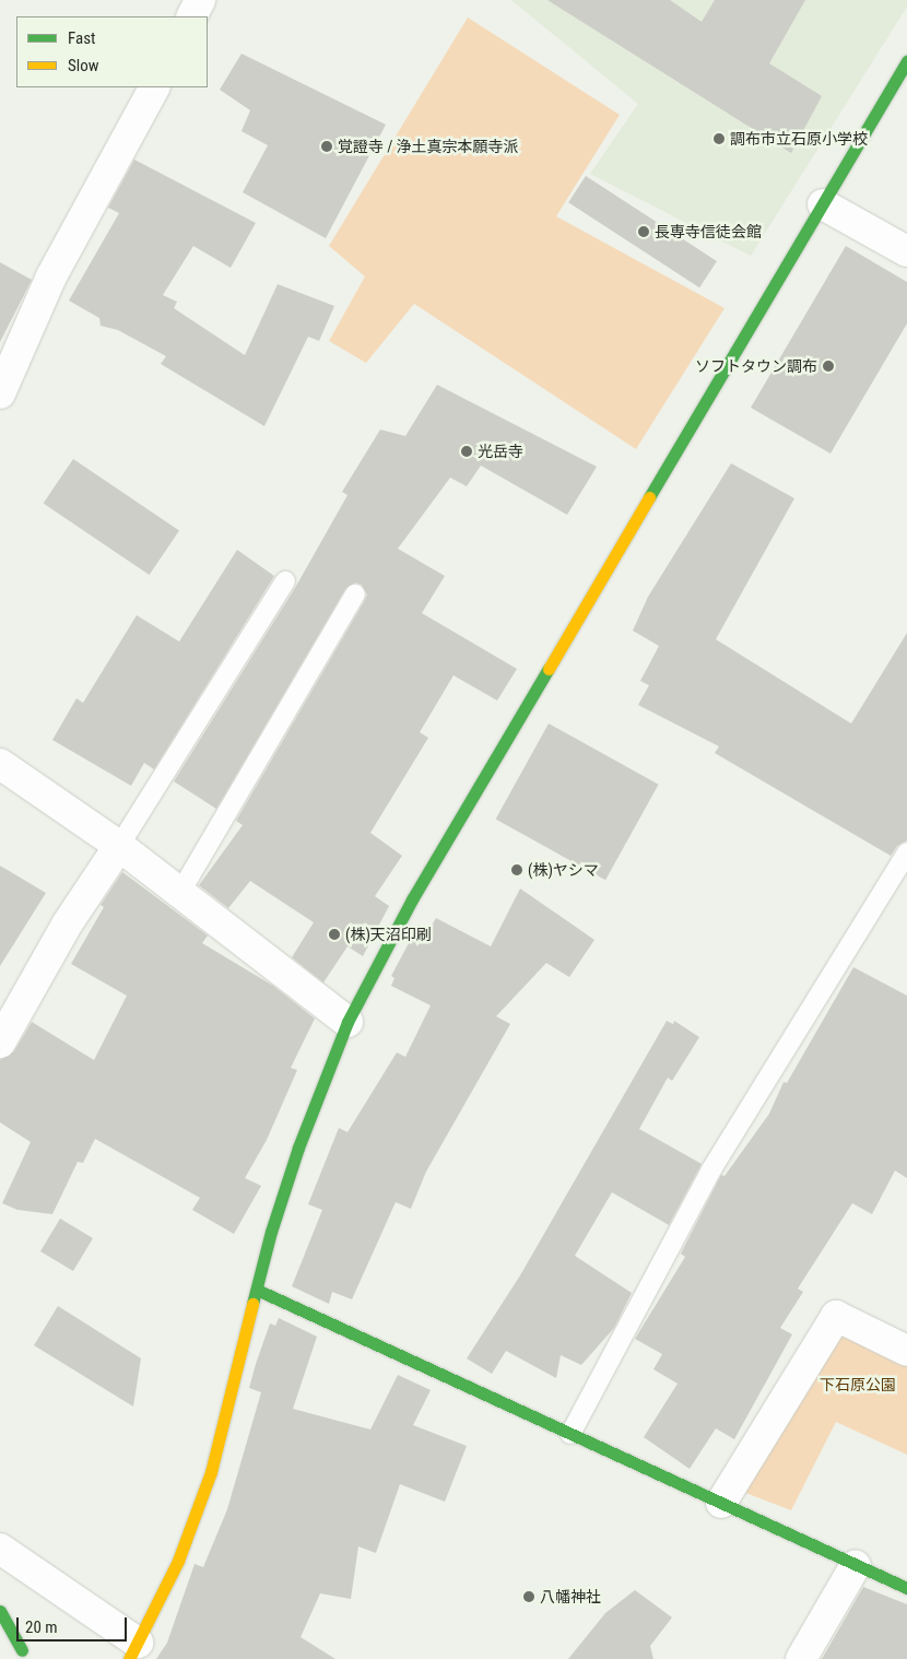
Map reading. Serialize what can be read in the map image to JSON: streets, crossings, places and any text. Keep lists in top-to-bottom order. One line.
{"parks":["下石原公園"],"places":["調布市立石原小学校","覚證寺 / 浄土真宗本願寺派","長専寺信徒会館","ソフトタウン調布","光岳寺","(株)ヤシマ","(株)天沼印刷","八幡神社"],"legend":["Fast","Slow"],"scale_bar":"20 m"}
